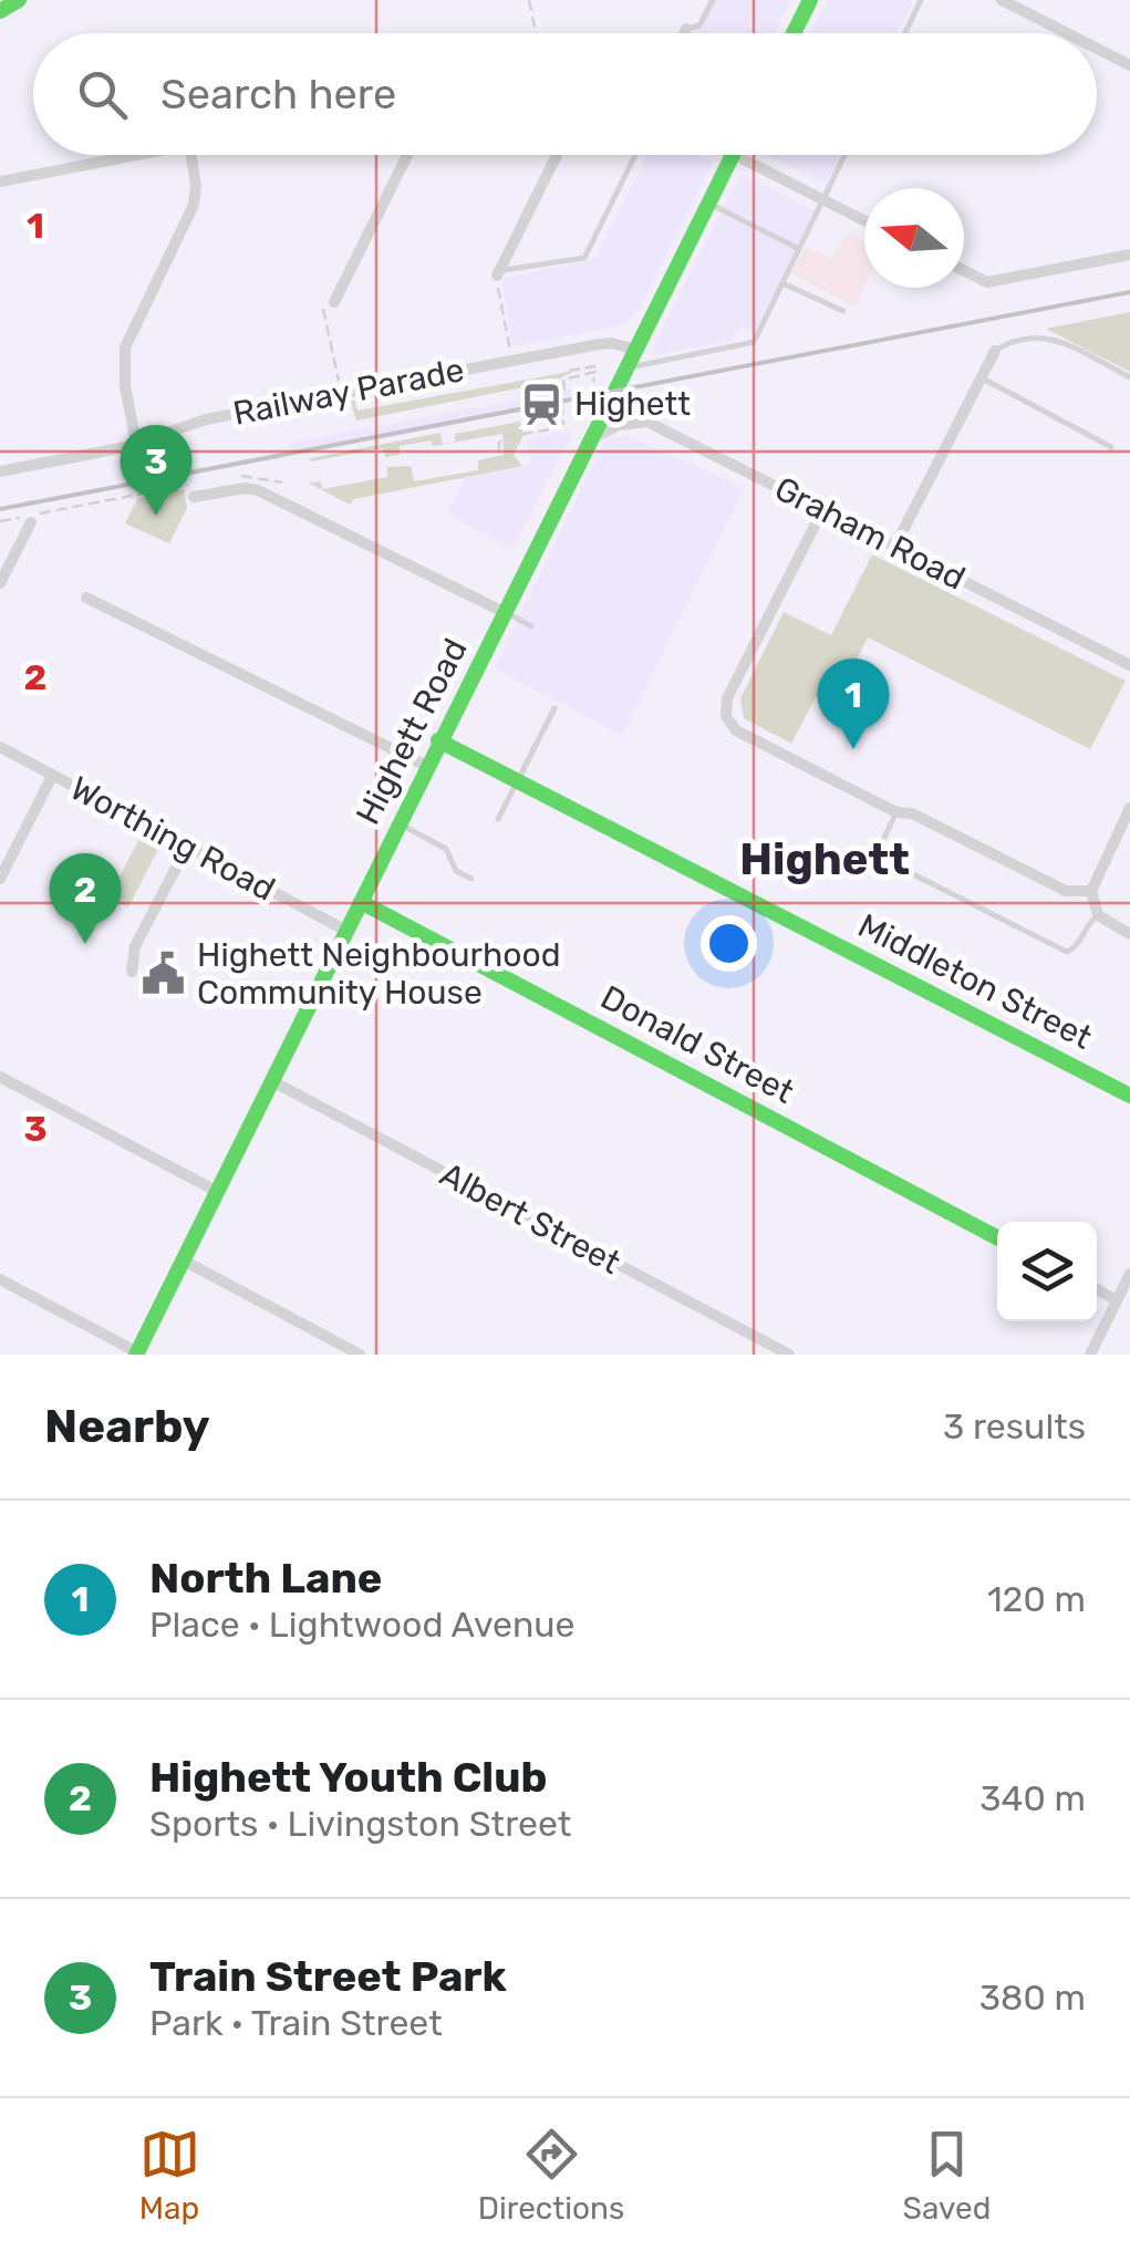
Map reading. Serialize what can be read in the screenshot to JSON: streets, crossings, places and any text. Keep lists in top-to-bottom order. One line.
{"streets":{"street":["Railway Parade","Graham Road","Highett Road","Worthing Road","Middleton Street","Donald Street","Albert Street"]},"crossings":[["Railway Parade","Highett Road"],["Graham Road","Highett Road"],["Highett Road","Worthing Road"],["Highett Road","Middleton Street"],["Highett Road","Donald Street"],["Highett Road","Albert Street"]],"districts":["Highett"],"places":{"station":["Highett"],"public building":["Highett Neighbourhood Community House"]},"north":"left","page":{"search":"Search here","pins":["3","1","2"],"heading":["Nearby","3 results"],"list":[{"mark":"1","name":"North Lane","note":"Place · Lightwood Avenue","value":"120 m"},{"mark":"2","name":"Highett Youth Club","note":"Sports · Livingston Street","value":"340 m"},{"mark":"3","name":"Train Street Park","note":"Park · Train Street","value":"380 m"}],"nav":["Map","Directions","Saved"]},"grid":{"rows":["1","2","3"]}}
